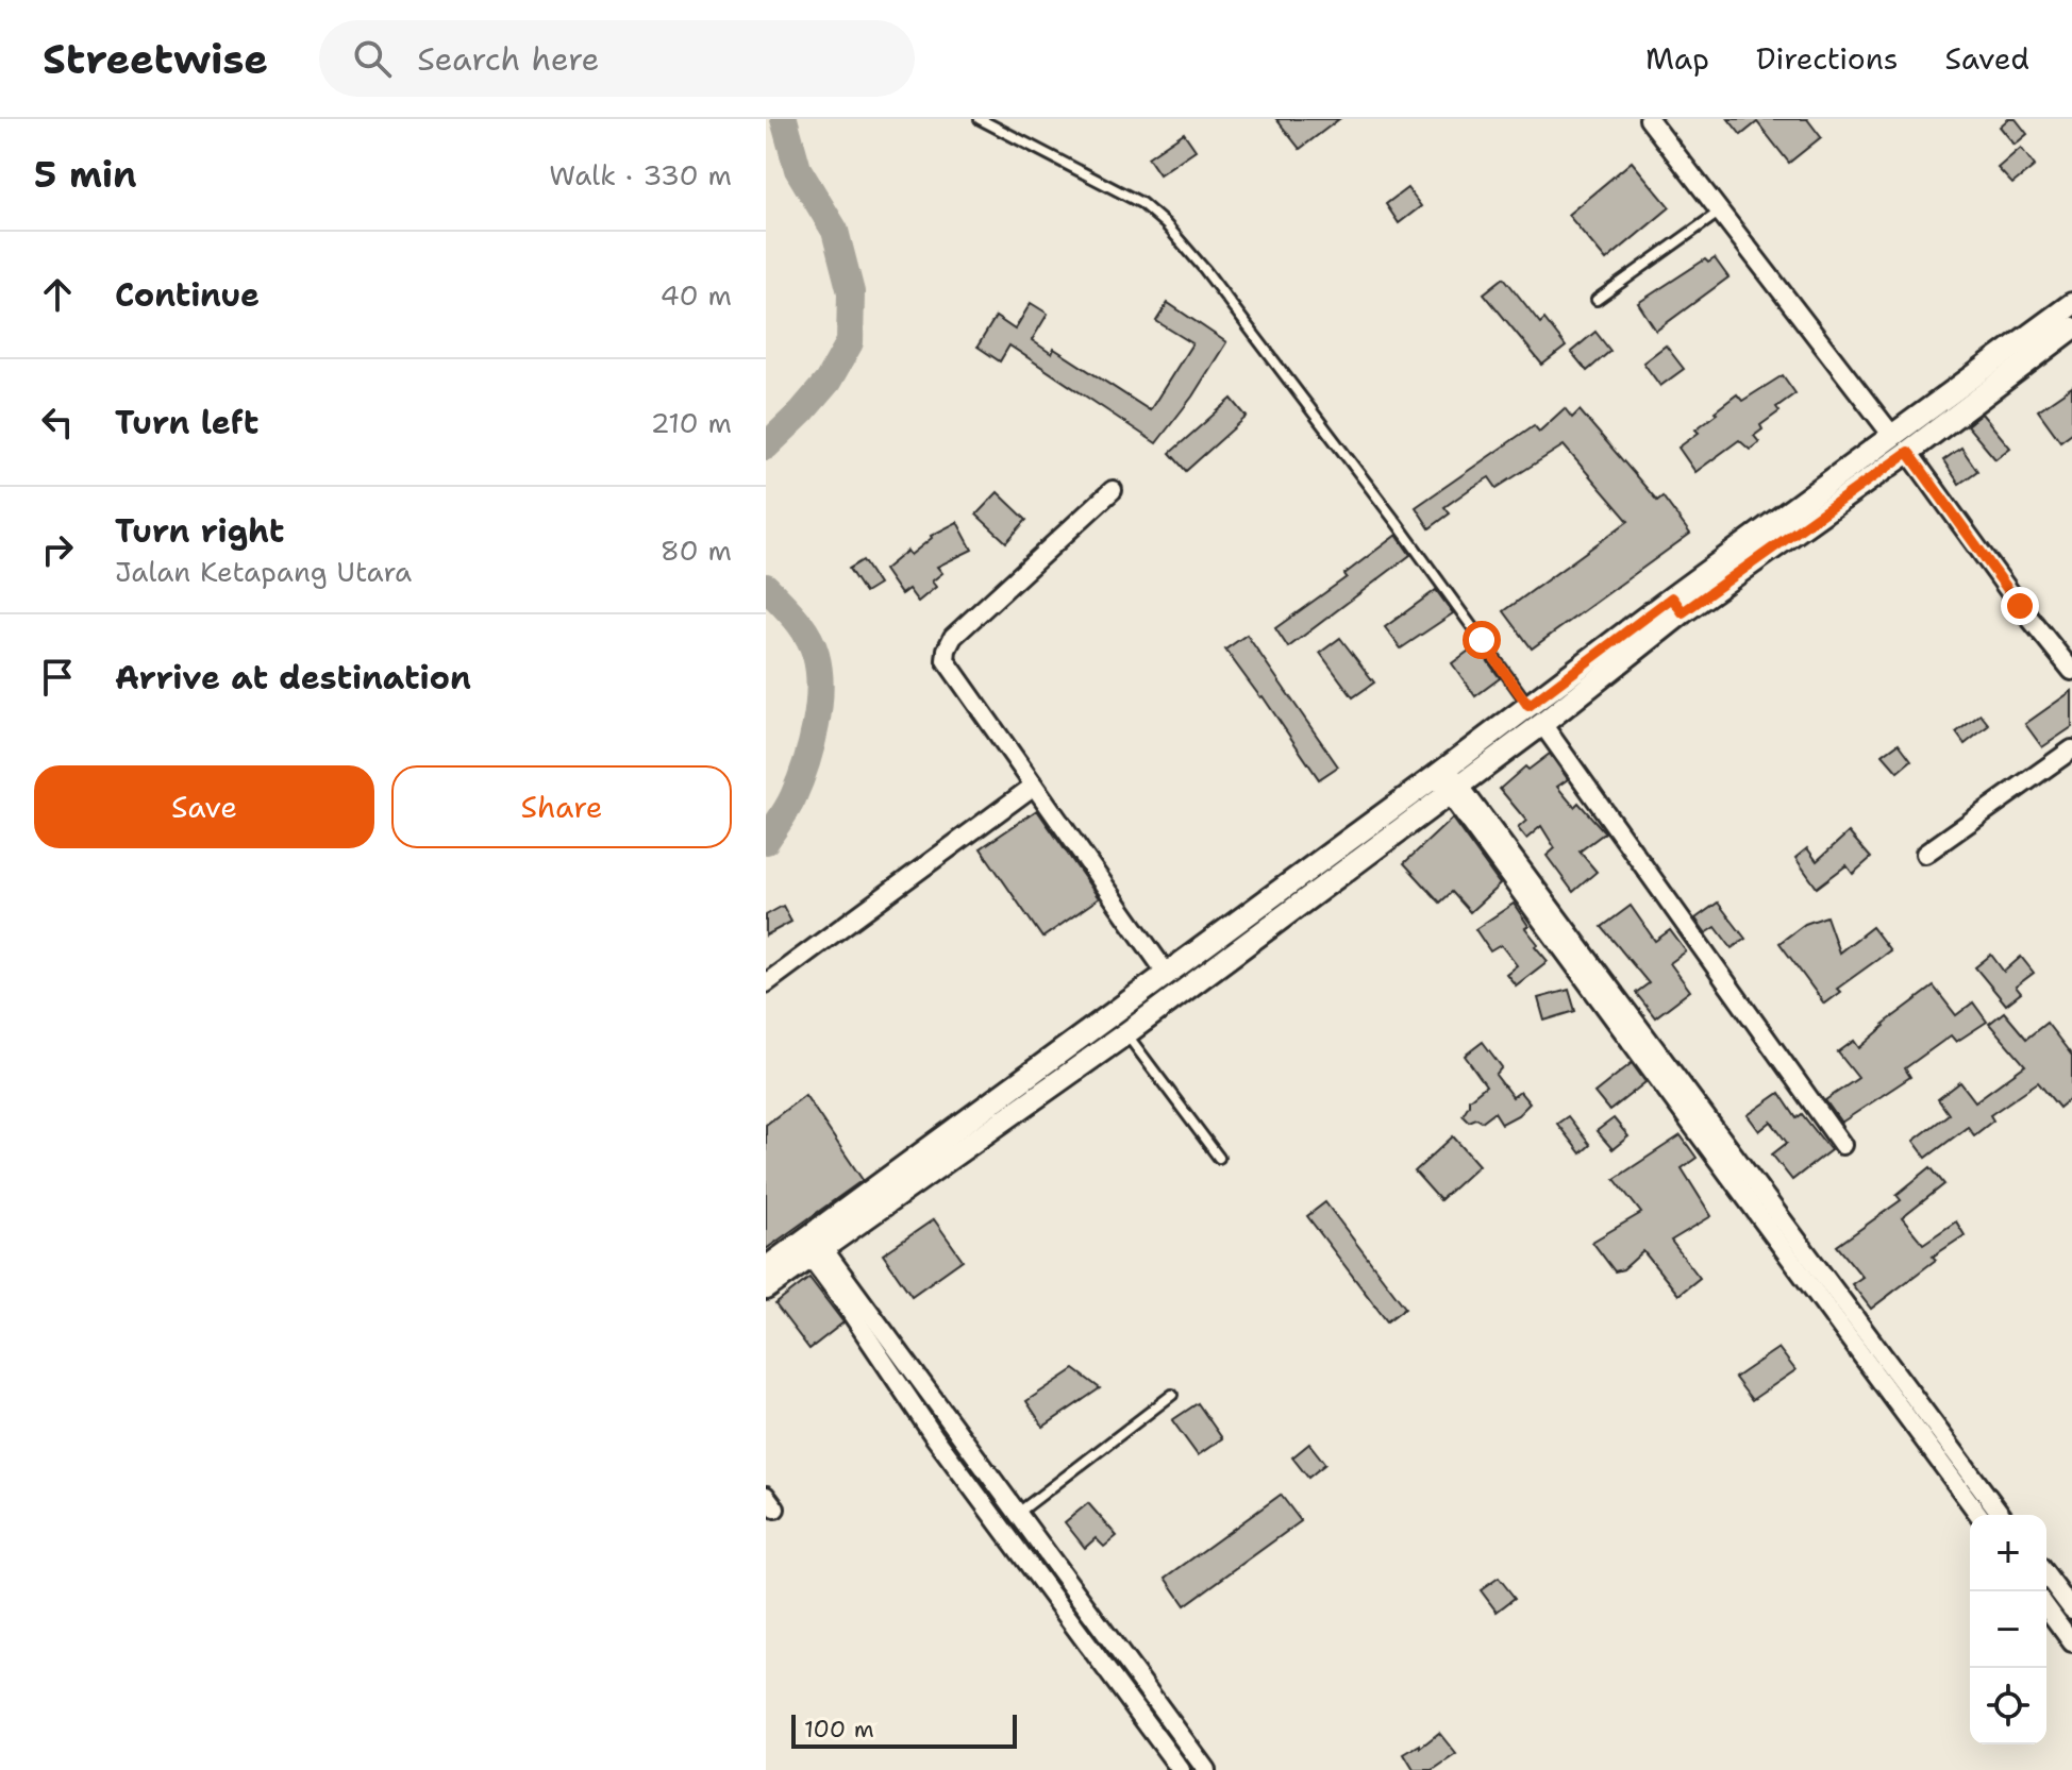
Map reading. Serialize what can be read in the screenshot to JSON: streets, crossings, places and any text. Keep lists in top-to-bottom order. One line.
{"scale_bar":"100 m","page":{"header":"Streetwise","search":"Search here","nav":["Map","Directions","Saved"],"heading":["5 min","Walk · 330 m"],"list":[["Continue","40 m"],["Turn left","210 m"],["Turn right","Jalan Ketapang Utara","80 m"],"Arrive at destination"],"buttons":["Save","Share"],"map_buttons":["+","−"],"scale":"100 m"}}
